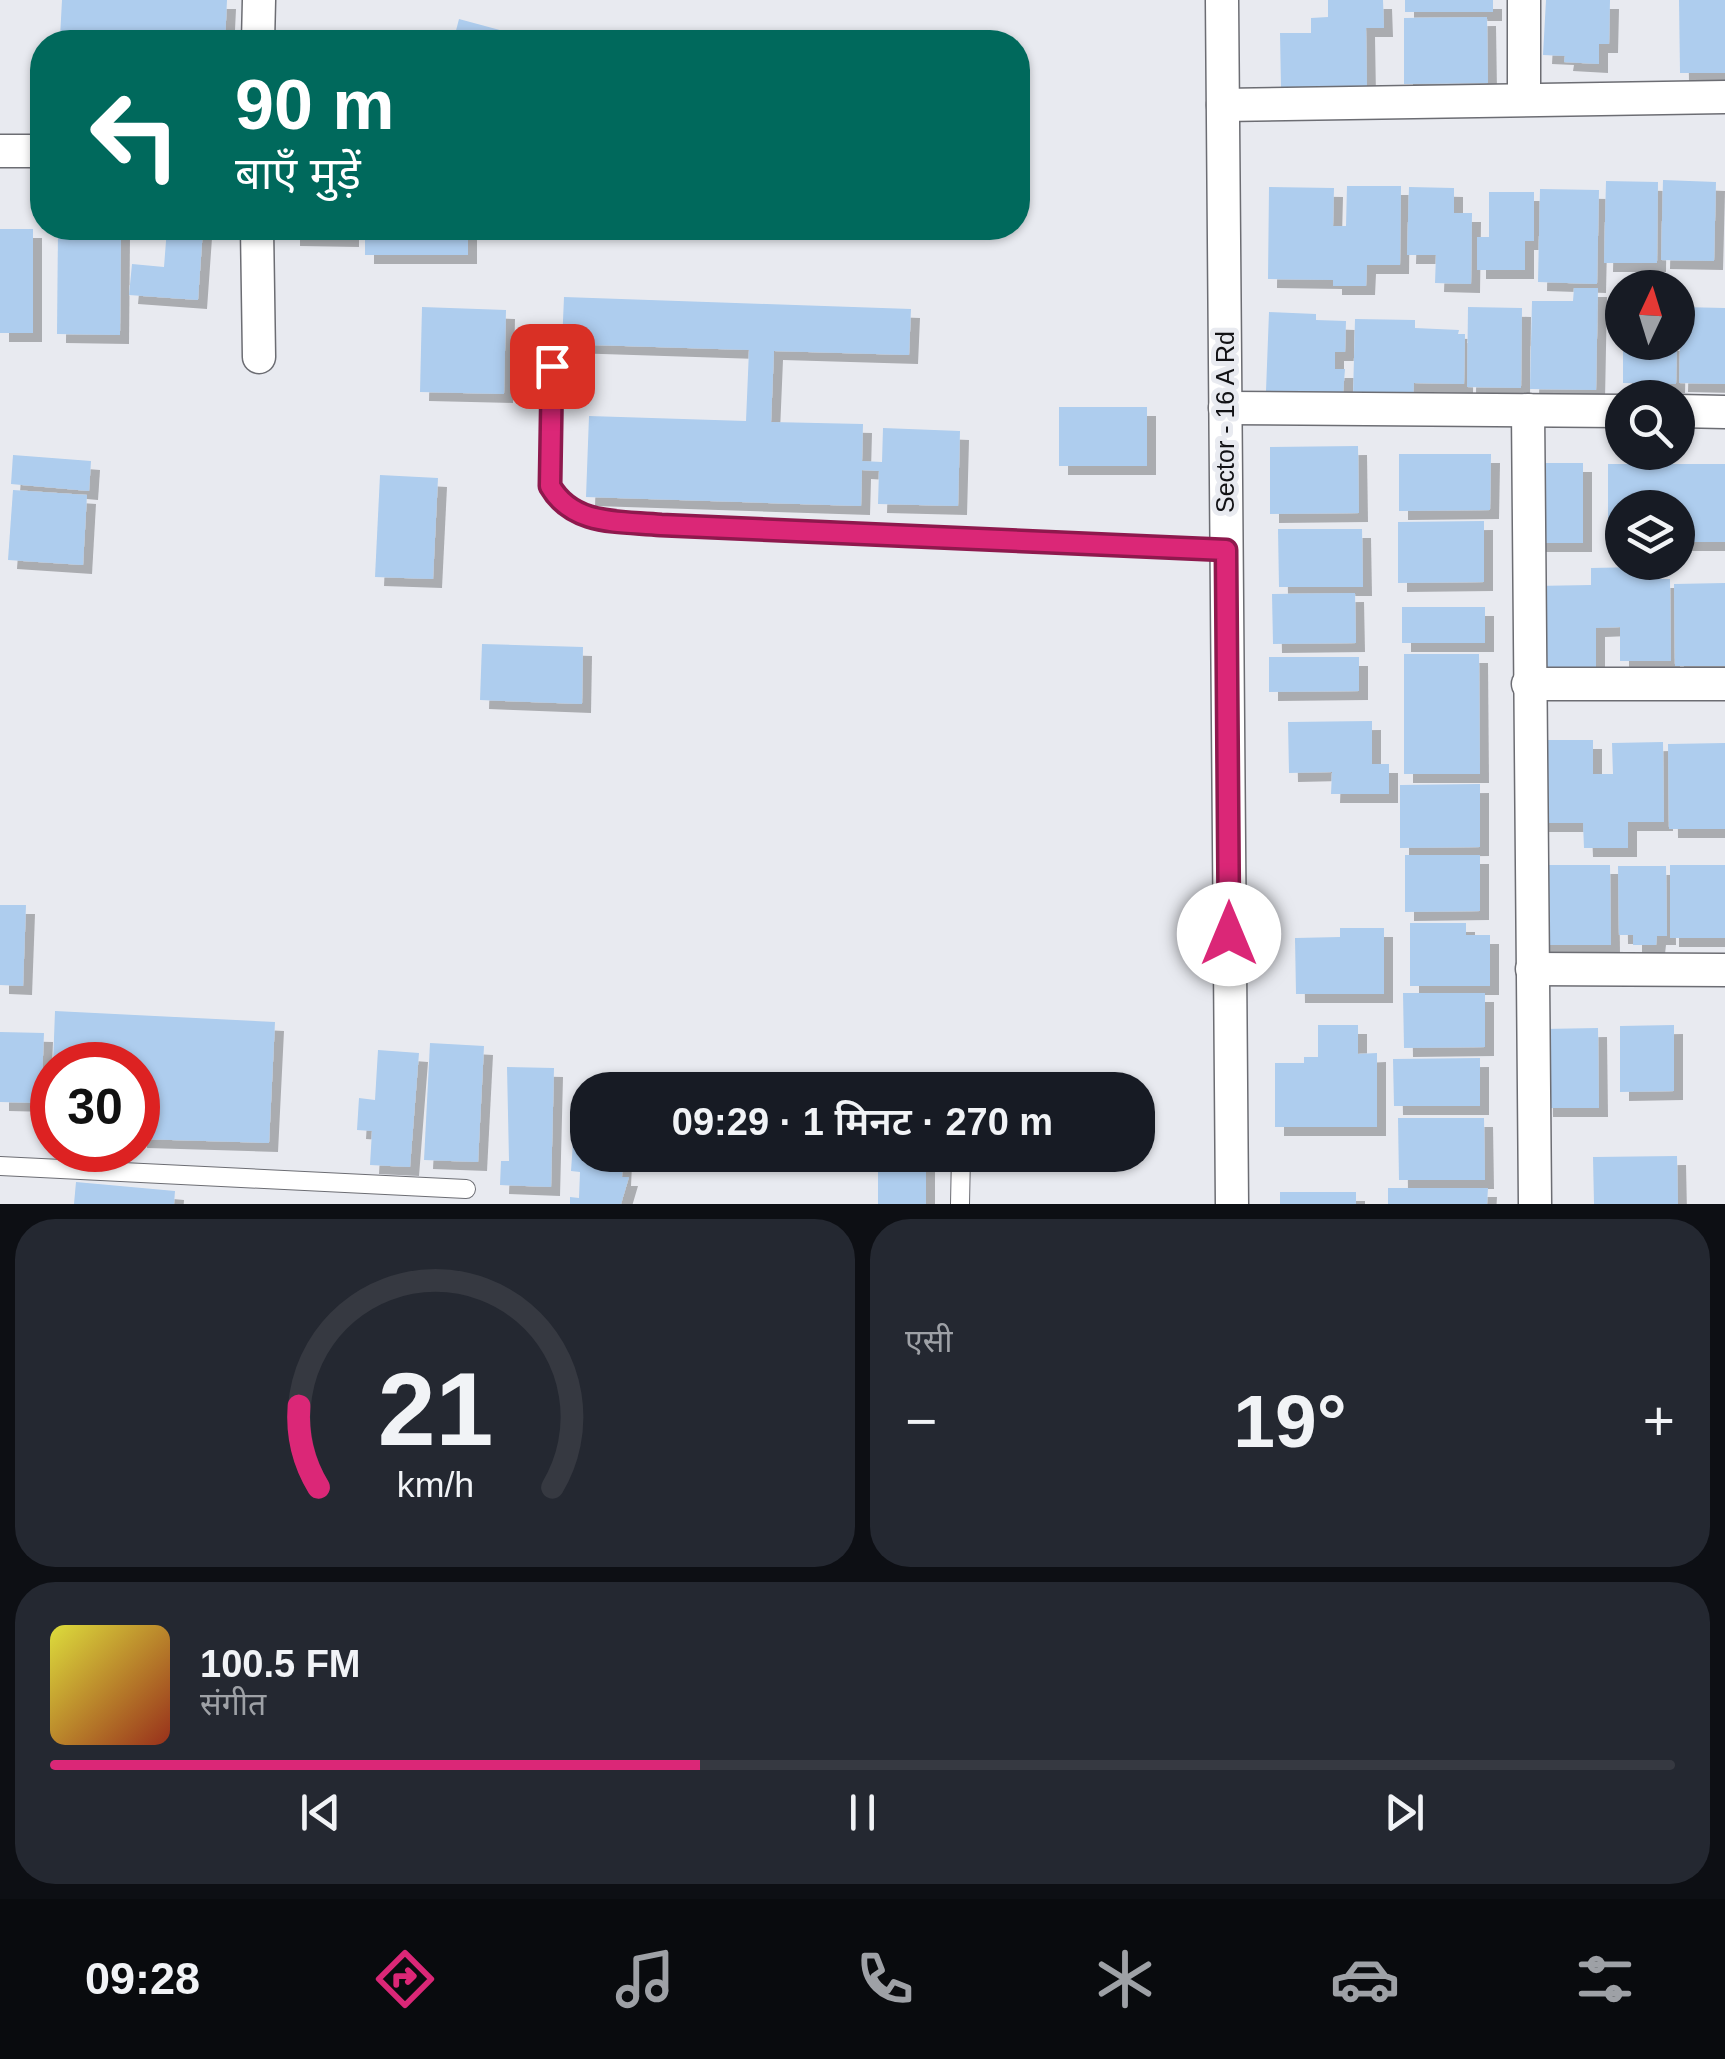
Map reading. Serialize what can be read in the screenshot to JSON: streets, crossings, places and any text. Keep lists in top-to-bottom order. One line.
{"streets":{"street":["Sector - 16 A Rd"]},"north":"top","page":{"turn":["90 m","बाएँ मुड़ें"],"limit":"30","trip":"09:29 · 1 मिनट · 270 m","tile":"एसी","heat":["−","19°","+"],"song":["100.5 FM","संगीत"],"tabs":"09:28","gauge":["21","km/h"]}}
